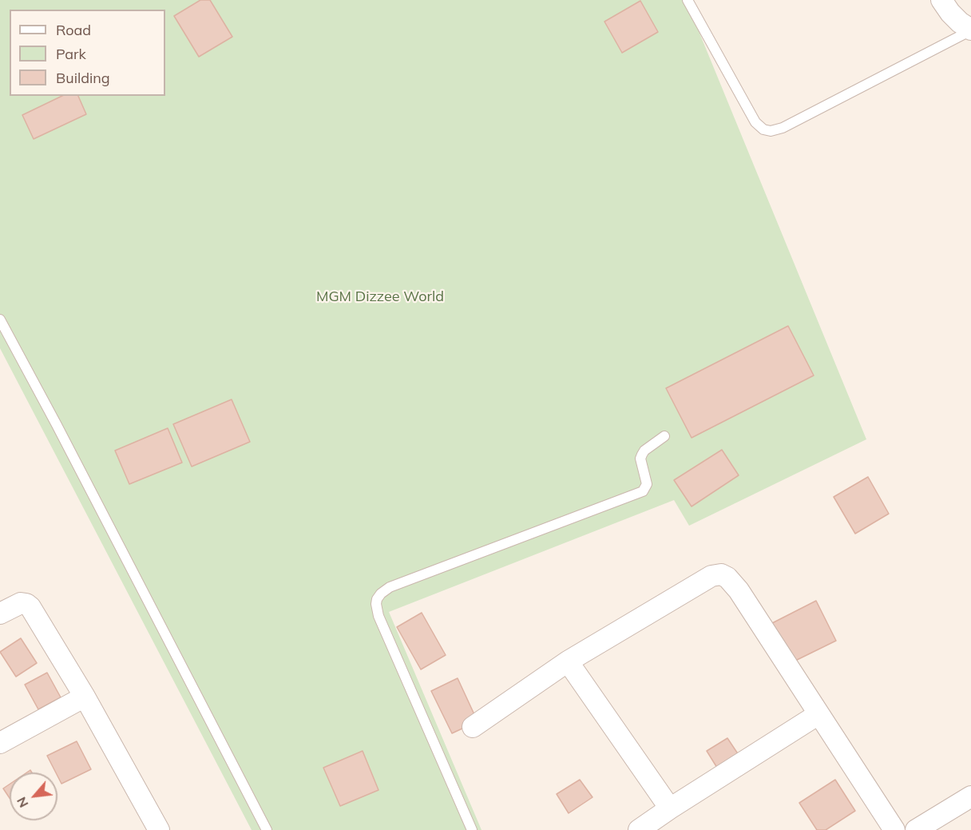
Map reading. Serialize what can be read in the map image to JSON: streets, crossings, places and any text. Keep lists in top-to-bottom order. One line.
{"parks":["MGM Dizzee World"],"legend":["Road","Park","Building"],"north":"bottom left"}
